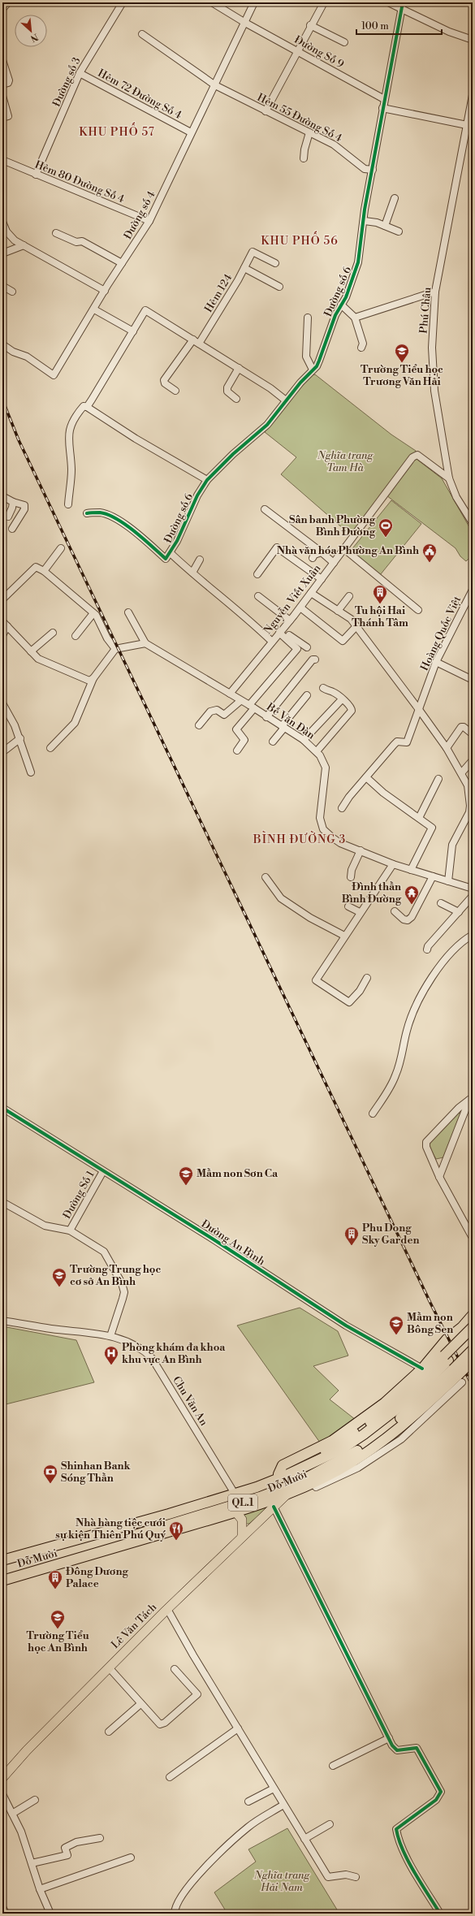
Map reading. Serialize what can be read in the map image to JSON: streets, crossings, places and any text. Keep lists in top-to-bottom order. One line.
{"streets":{"highway":["Đỗ Mười","QL.1"],"main road":["Lê Văn Tách"],"street":["Đường Số 9","Đường số 3","Hẻm 72 Đường Số 4","Hẻm 55 Đường Số 4","Hẻm 80 Đường Số 4","Đường số 4","Đường số 6","Hẻm 124","Phú Châu","Nguyễn Viết Xuân","Hoàng Quốc Việt","Bế Văn Đàn","Đường Số 1","Đường An Bình","Chu Văn An"]},"crossings":[["Đường Số 9","Đường số 4"],["Đường Số 9","Đường số 6"],["Đường số 3","Hẻm 72 Đường Số 4"],["Đường số 3","Hẻm 80 Đường Số 4"],["Hẻm 72 Đường Số 4","Đường số 4"],["Hẻm 55 Đường Số 4","Đường số 4"],["Hẻm 55 Đường Số 4","Đường số 6"],["Hẻm 80 Đường Số 4","Đường số 4"],["Phú Châu","Nguyễn Viết Xuân"],["Nguyễn Viết Xuân","Bế Văn Đàn"],["Đường Số 1","Đường An Bình"],["Đường An Bình","Đỗ Mười"],["Chu Văn An","Đỗ Mười"],["Chu Văn An","QL.1"],["Đỗ Mười","QL.1"],["Đỗ Mười","Lê Văn Tách"]],"districts":["KHU PHỐ 57","KHU PHỐ 56","BÌNH ĐƯỜNG 3"],"parks":["Nghĩa trang Tam Hà","Nghĩa trang Hải Nam"],"places":{"school or university":["Trường Tiểu học Trương Văn Hải","Mầm non Sơn Ca","Trường Trung học cơ sở An Bình","Mầm non Bông Sen","Trường Tiểu học An Bình"],"sports":["Sân banh Phường Bình Đường"],"public building":["Nhà văn hóa Phường An Bình"],"building":["Tu hội Hai Thánh Tâm","Phu Dong Sky Garden","Đông Dương Palace"],"temple":["Đình thần Bình Đường"],"hospital":["Phòng khám đa khoa khu vực An Bình"],"bank":["Shinhan Bank Sóng Thần"],"restaurant":["Nhà hàng tiệc cưới sự kiện Thiên Phú Quý"]},"scale_bar":"100 m","north":"bottom right"}
